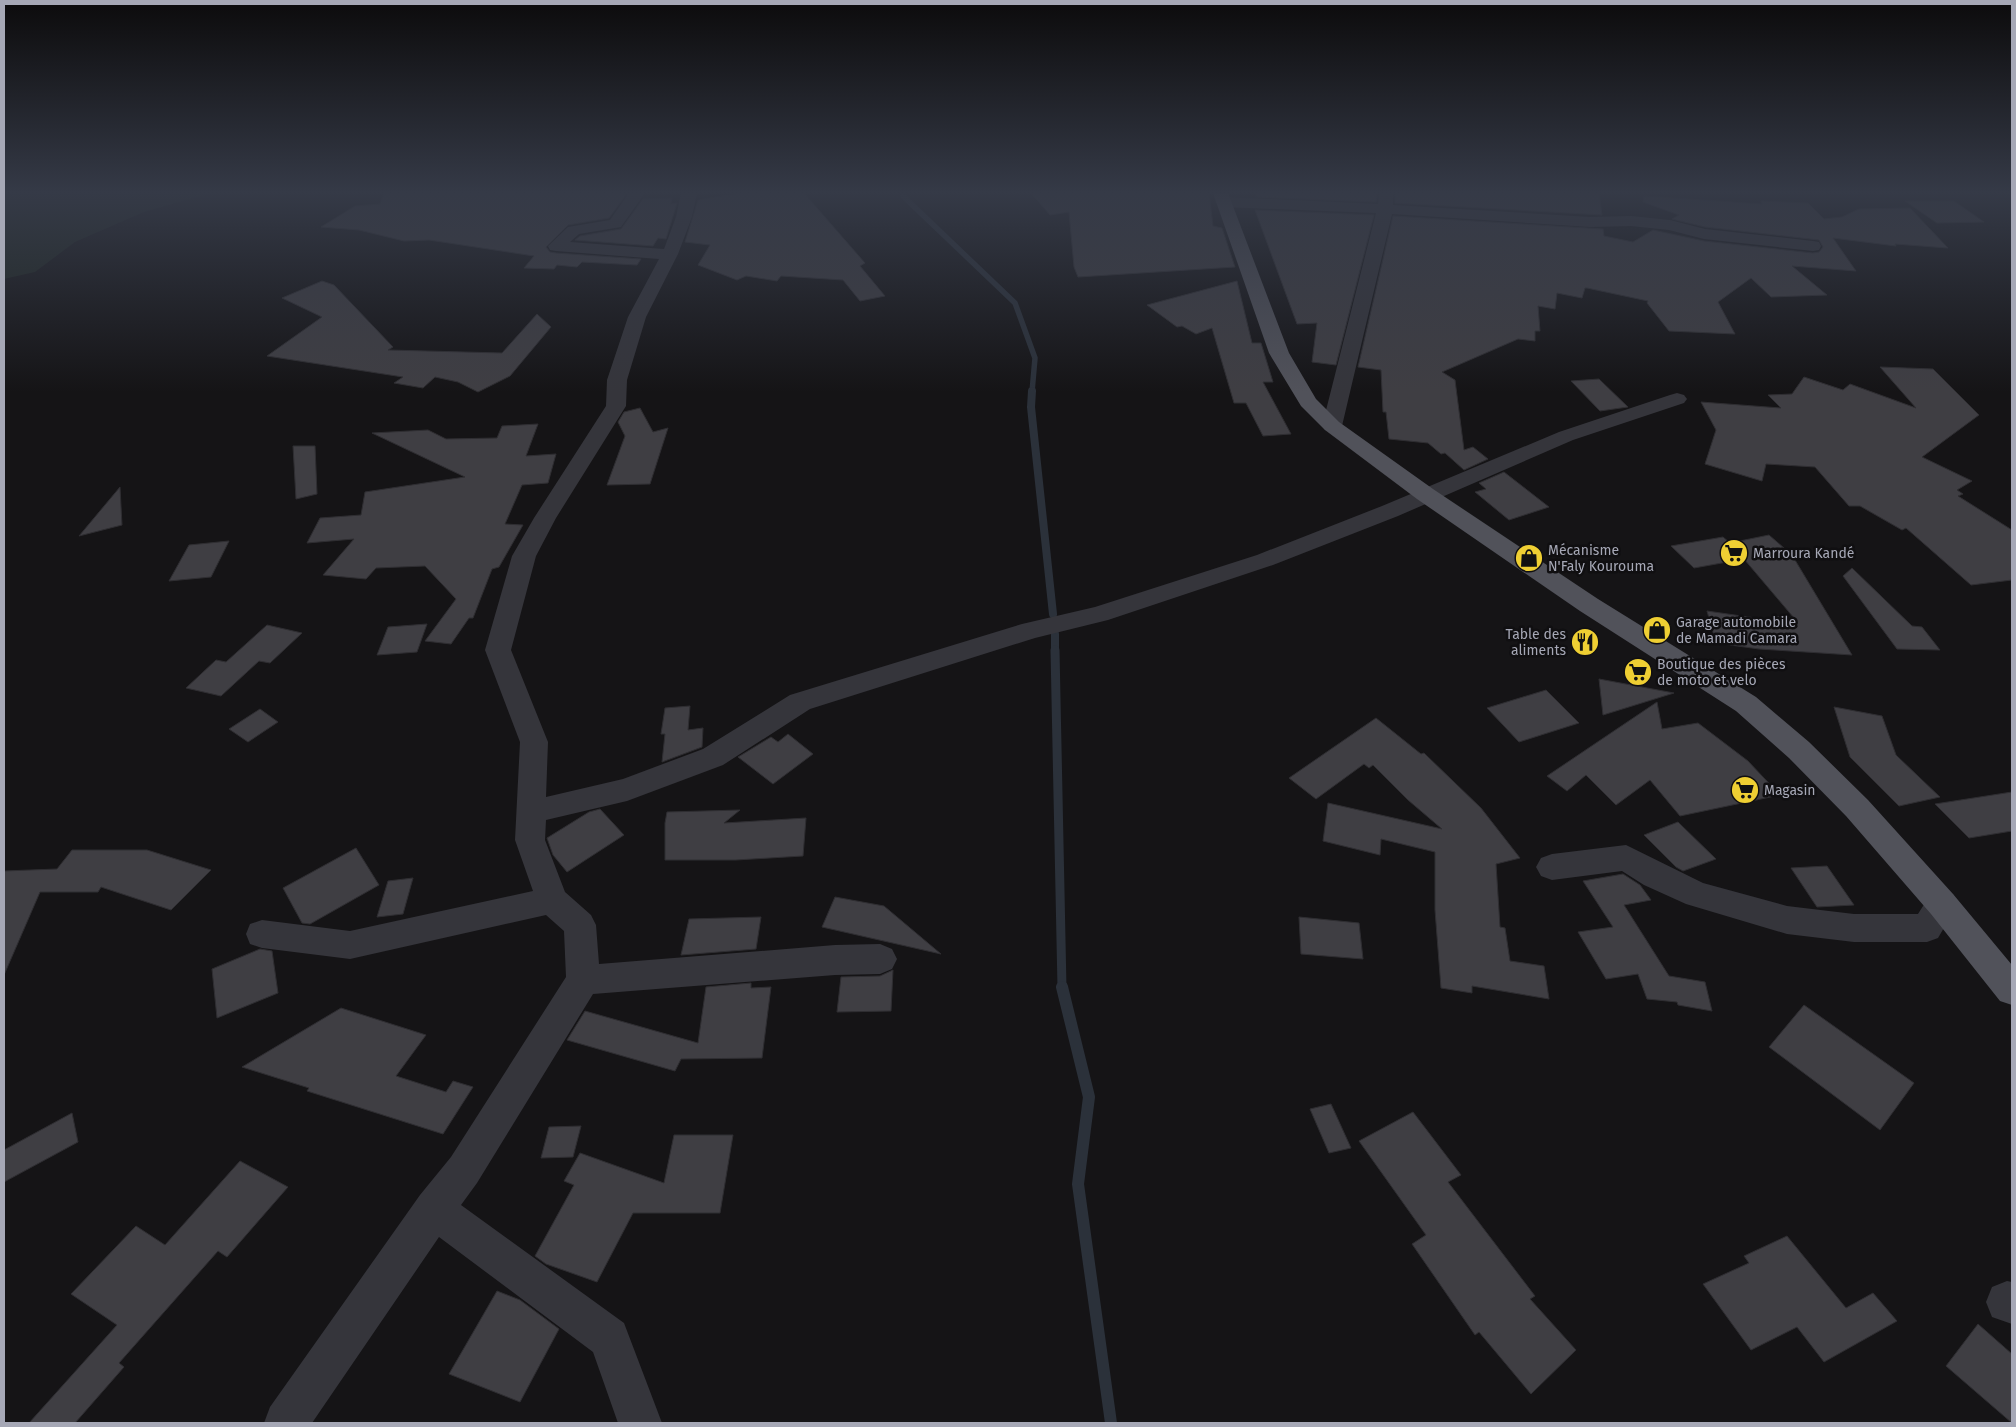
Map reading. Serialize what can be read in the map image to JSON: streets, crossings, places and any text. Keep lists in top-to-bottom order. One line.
{"places":{"supermarket":["Marroura Kandé","Boutique des pièces de moto et velo","Magasin"],"shop":["Mécanisme N'Faly Kourouma","Garage automobile de Mamadi Camara"],"restaurant":["Table des aliments"]}}
